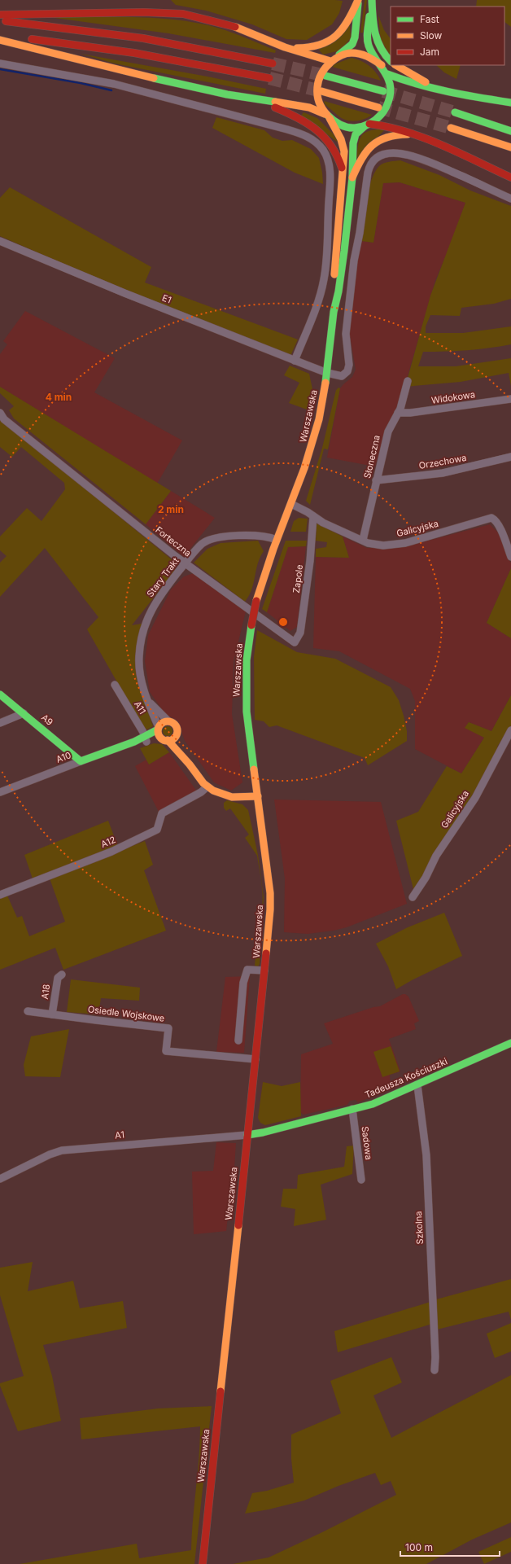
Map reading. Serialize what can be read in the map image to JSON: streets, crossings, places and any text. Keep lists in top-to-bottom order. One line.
{"streets":{"main road":["Warszawska","A9","A10","Tadeusza Kościuszki"],"street":["E1","Widokowa","Słoneczna","Orzechowa","Galicyjska","Forteczna","Stary Trakt","Zapole","A11","A12","A18","Osiedle Wojskowe","A1","Sadowa","Szkolna"]},"crossings":[["E1","Warszawska"],["Widokowa","Słoneczna"],["Warszawska","Galicyjska"],["Warszawska","Stary Trakt"],["Warszawska","Osiedle Wojskowe"],["Warszawska","Tadeusza Kościuszki"],["Warszawska","A1"],["Słoneczna","Orzechowa"],["Słoneczna","Galicyjska"],["Galicyjska","Zapole"],["Forteczna","Stary Trakt"],["Forteczna","Zapole"],["Stary Trakt","A10"],["A11","A10"],["A9","A10"],["A18","Osiedle Wojskowe"],["Tadeusza Kościuszki","A1"],["Tadeusza Kościuszki","Sadowa"],["Tadeusza Kościuszki","Szkolna"]],"legend":["Fast","Slow","Jam"],"scale_bar":"100 m","rings":["4 min","2 min"]}
